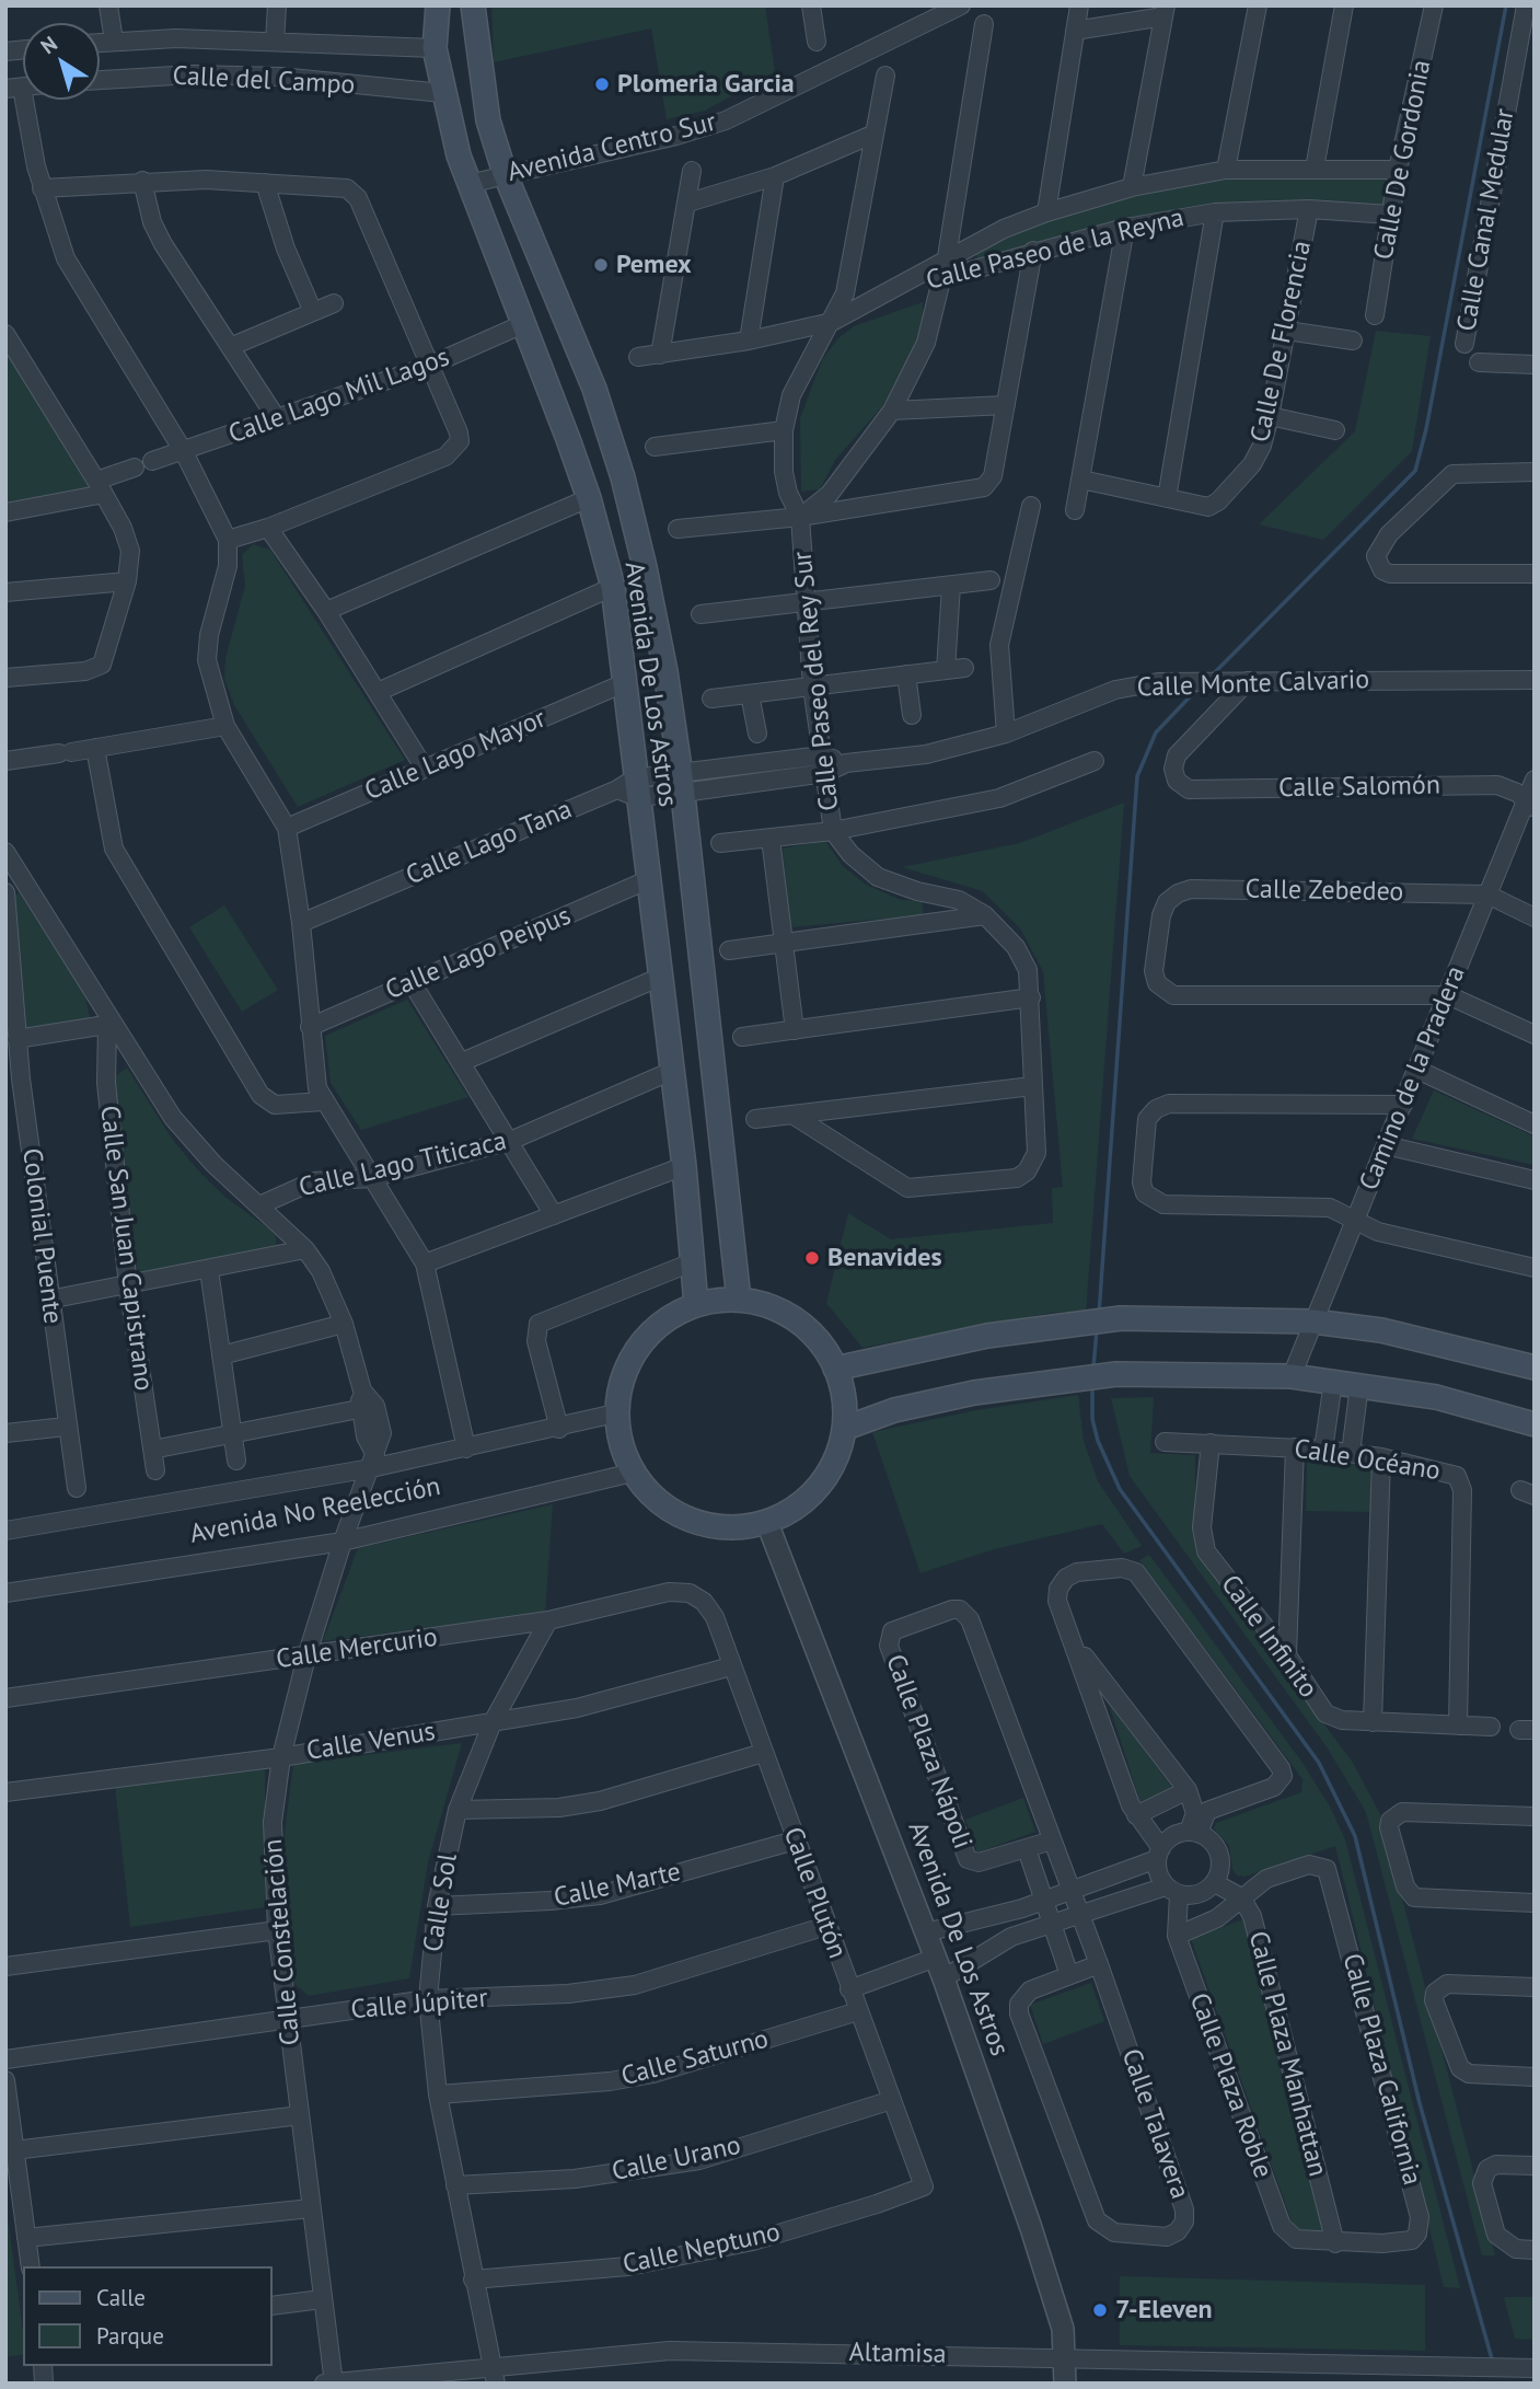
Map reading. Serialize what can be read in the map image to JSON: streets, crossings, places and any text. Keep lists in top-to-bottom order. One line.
{"streets":{"main road":["Avenida De Los Astros"],"street":["Calle del Campo","Avenida Centro Sur","Calle De Gordonia","Calle Canal Medular","Calle Paseo de la Reyna","Calle De Florencia","Calle Lago Mil Lagos","Calle Paseo del Rey Sur","Calle Monte Calvario","Calle Lago Mayor","Calle Salomón","Calle Lago Tana","Calle Zebedeo","Calle Lago Peipus","Camino de la Pradera","Calle Lago Titicaca","Colonial Puente","Calle San Juan Capistrano","Calle Océano","Avenida No Reelección","Calle Infinito","Calle Mercurio","Calle Venus","Calle Plaza Nápoli","Calle Marte","Calle Plutón","Calle Sol","Calle Constelación","Calle Júpiter","Calle Plaza Manhattan","Calle Saturno","Calle Plaza California","Calle Plaza Roble","Calle Talavera","Calle Urano","Calle Neptuno","Altamisa"]},"crossings":[["Calle del Campo","Avenida De Los Astros"],["Avenida Centro Sur","Avenida De Los Astros"],["Calle De Gordonia","Calle Paseo de la Reyna"],["Calle Paseo de la Reyna","Calle De Florencia"],["Calle Paseo de la Reyna","Calle Paseo del Rey Sur"],["Calle Lago Mil Lagos","Avenida De Los Astros"],["Calle Paseo del Rey Sur","Calle Monte Calvario"],["Avenida De Los Astros","Calle Monte Calvario"],["Avenida De Los Astros","Calle Lago Mayor"],["Avenida De Los Astros","Calle Lago Tana"],["Avenida De Los Astros","Calle Lago Peipus"],["Avenida De Los Astros","Calle Lago Titicaca"],["Avenida De Los Astros","Avenida No Reelección"],["Avenida De Los Astros","Altamisa"],["Calle Monte Calvario","Calle Salomón"],["Calle Monte Calvario","Calle Lago Tana"],["Calle Salomón","Camino de la Pradera"],["Calle Zebedeo","Camino de la Pradera"],["Calle Océano","Calle Infinito"],["Avenida No Reelección","Calle Constelación"],["Calle Mercurio","Calle Plutón"],["Calle Mercurio","Calle Sol"],["Calle Mercurio","Calle Constelación"],["Calle Venus","Calle Plutón"],["Calle Venus","Calle Sol"],["Calle Venus","Calle Constelación"],["Calle Plaza Nápoli","Calle Talavera"],["Calle Marte","Calle Plutón"],["Calle Marte","Calle Sol"],["Calle Plutón","Calle Júpiter"],["Calle Plutón","Calle Saturno"],["Calle Plutón","Calle Urano"],["Calle Plutón","Calle Neptuno"],["Calle Sol","Calle Júpiter"],["Calle Sol","Calle Saturno"],["Calle Sol","Calle Urano"],["Calle Sol","Calle Neptuno"],["Calle Sol","Altamisa"],["Calle Constelación","Calle Júpiter"],["Calle Constelación","Altamisa"],["Calle Plaza Manhattan","Calle Plaza California"],["Calle Plaza Manhattan","Calle Plaza Roble"],["Calle Plaza California","Calle Plaza Roble"]],"places":["Plomeria Garcia","Pemex","Benavides","7-Eleven"],"legend":["Calle","Parque"],"north":"top left"}
